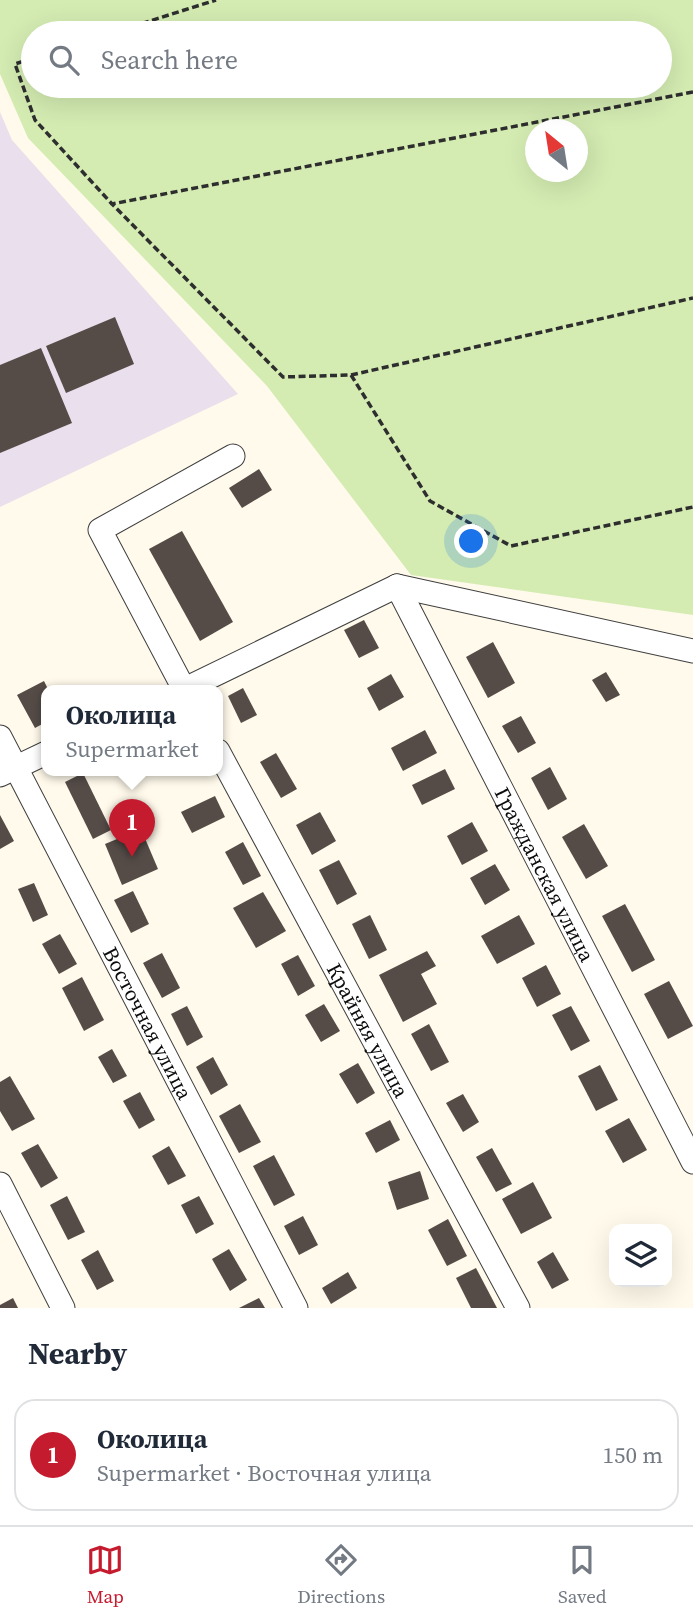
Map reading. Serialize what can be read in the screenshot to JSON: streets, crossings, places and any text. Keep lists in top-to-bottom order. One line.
{"streets":{"street":["Гражданская улица","Восточная улица","Крайняя улица"]},"north":"top left","page":{"search":"Search here","popup":["Околица","Supermarket"],"pins":"1","heading":"Nearby","list":[{"mark":"1","name":"Околица","note":"Supermarket · Восточная улица","value":"150 m"}],"nav":["Map","Directions","Saved"]}}
